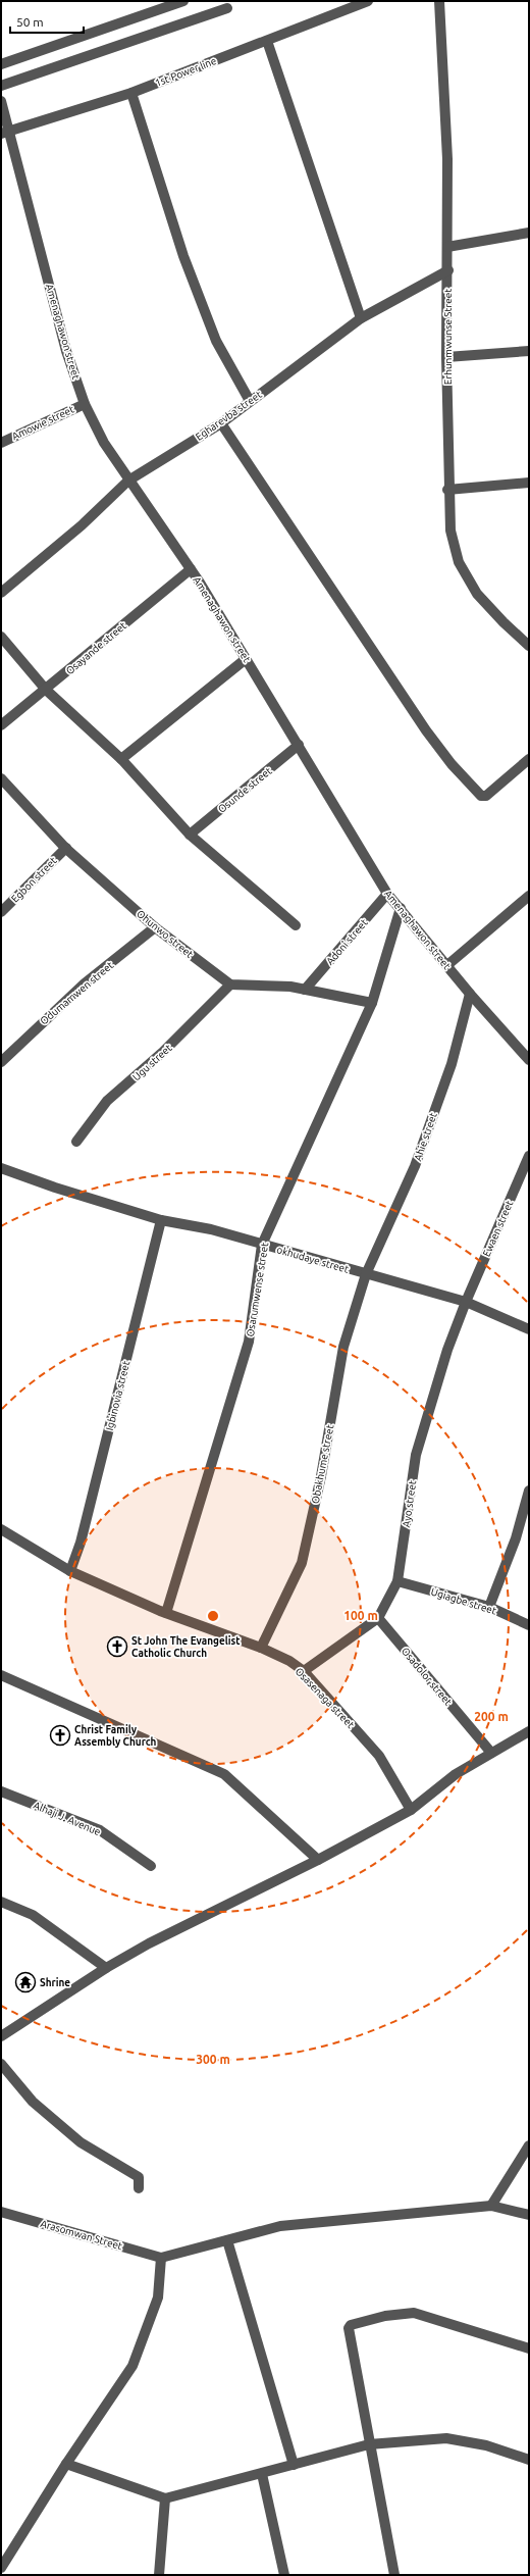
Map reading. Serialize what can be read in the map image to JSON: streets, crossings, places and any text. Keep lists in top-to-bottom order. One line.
{"streets":{"street":["1st Power line","Amenaghawon street","Erhunmwunse Street","Egharevba street","Amowie street","Osayande street","Osunde street","Egbon street","Ohunwo street","Adoni street","Odumamwen street","Ugu street","Ahie street","Ewaen street","okhudaye street","Osarumwense street","Igbinovia street","Obakhume street","Ayo street","Ugiagbe street","Osadolor street","Osasenaga street","Alhaji J. Avenue","Arasomwan Street"]},"crossings":[["1st Power line","Amenaghawon street"],["Amenaghawon street","Egharevba street"],["Amenaghawon street","Amowie street"],["Amenaghawon street","Osayande street"],["Amenaghawon street","Osunde street"],["Amenaghawon street","Adoni street"],["Amenaghawon street","Ahie street"],["Amenaghawon street","Osarumwense street"],["Erhunmwunse Street","Egharevba street"],["Egbon street","Ohunwo street"],["Ohunwo street","Odumamwen street"],["Ohunwo street","Ugu street"],["Ahie street","okhudaye street"],["Ahie street","Obakhume street"],["Ewaen street","okhudaye street"],["Ewaen street","Ayo street"],["okhudaye street","Osarumwense street"],["okhudaye street","Igbinovia street"],["okhudaye street","Obakhume street"],["okhudaye street","Ayo street"],["Osarumwense street","Osasenaga street"],["Igbinovia street","Osasenaga street"],["Obakhume street","Osasenaga street"],["Ayo street","Ugiagbe street"],["Ayo street","Osadolor street"],["Ayo street","Osasenaga street"]],"places":{"church":["St John The Evangelist Catholic Church","Christ Family Assembly Church"],"temple":["Shrine"]},"scale_bar":"50 m","rings":["100 m","200 m","300 m"]}
